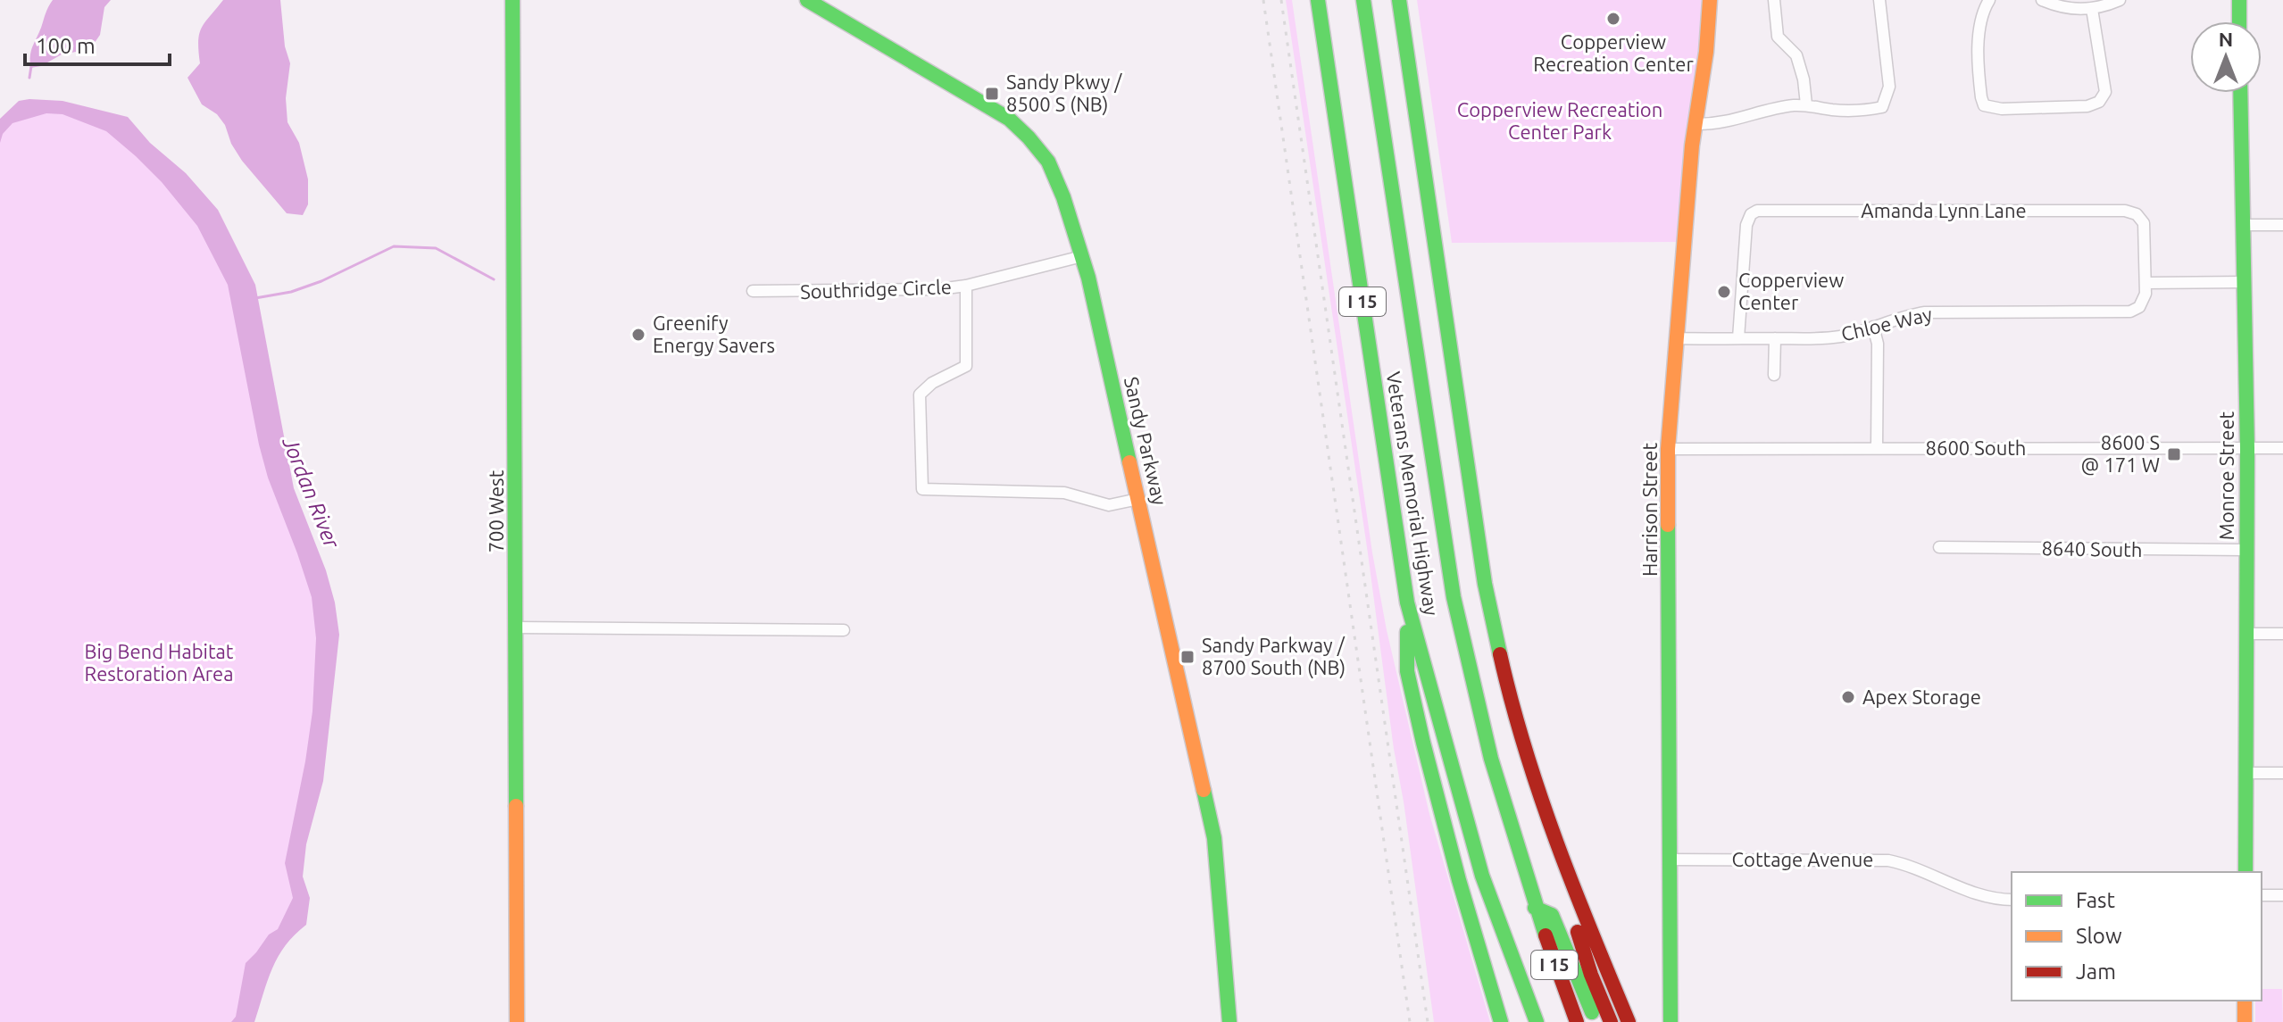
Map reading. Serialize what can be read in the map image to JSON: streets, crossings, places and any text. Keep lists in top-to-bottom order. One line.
{"streets":{"main road":["I 15","Sandy Parkway","Monroe Street","Veterans Memorial Highway","Harrison Street","700 West"],"street":["Amanda Lynn Lane","Southridge Circle","Chloe Way","8600 South","8640 South","Cottage Avenue"]},"crossings":[["Amanda Lynn Lane","Chloe Way"],["Southridge Circle","Sandy Parkway"],["Chloe Way","Harrison Street"],["8600 South","Monroe Street"],["8600 South","Harrison Street"],["Monroe Street","8640 South"],["Harrison Street","Cottage Avenue"]],"water":["Jordan River"],"parks":["Copperview Recreation Center Park","Big Bend Habitat Restoration Area"],"places":{"other":["Copperview Recreation Center","Copperview Center","Greenify Energy Savers","Apex Storage"],"transit":["Sandy Pkwy / 8500 S (NB)","8600 S @ 171 W","Sandy Parkway / 8700 South (NB)"]},"legend":["Fast","Slow","Jam"],"scale_bar":"100 m","north":"top"}
